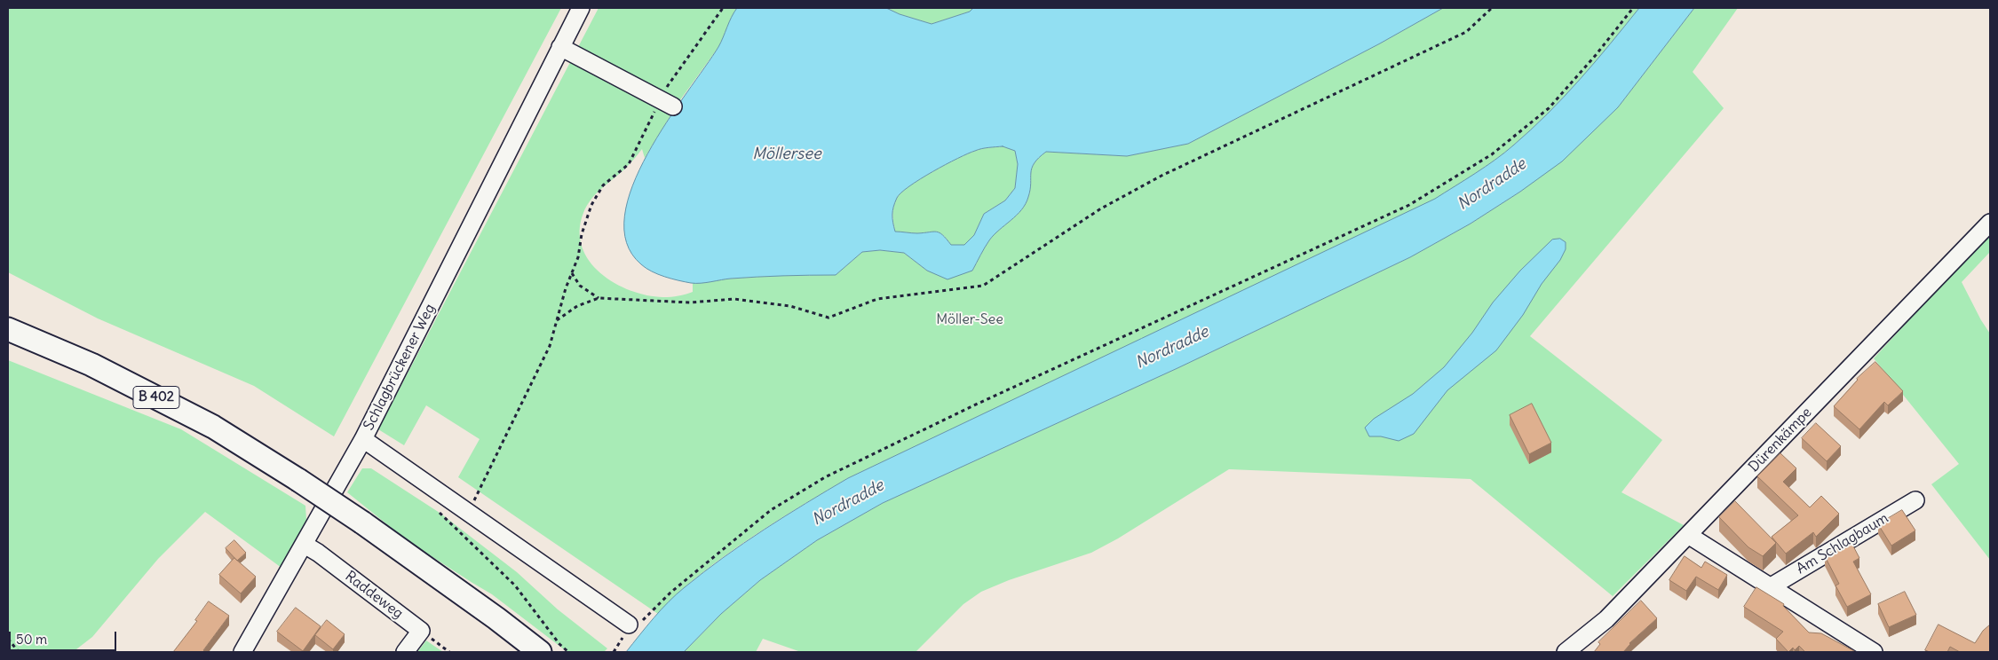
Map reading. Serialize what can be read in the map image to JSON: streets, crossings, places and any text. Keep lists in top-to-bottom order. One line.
{"streets":{"main road":["B 402"],"street":["Schlagbrückener Weg","Dürenkämpe","Am Schlagbaum","Raddeweg"]},"crossings":[["Schlagbrückener Weg","Raddeweg"]],"water":["Möllersee","Nordradde"],"parks":["Möller-See"],"scale_bar":"50 m"}
